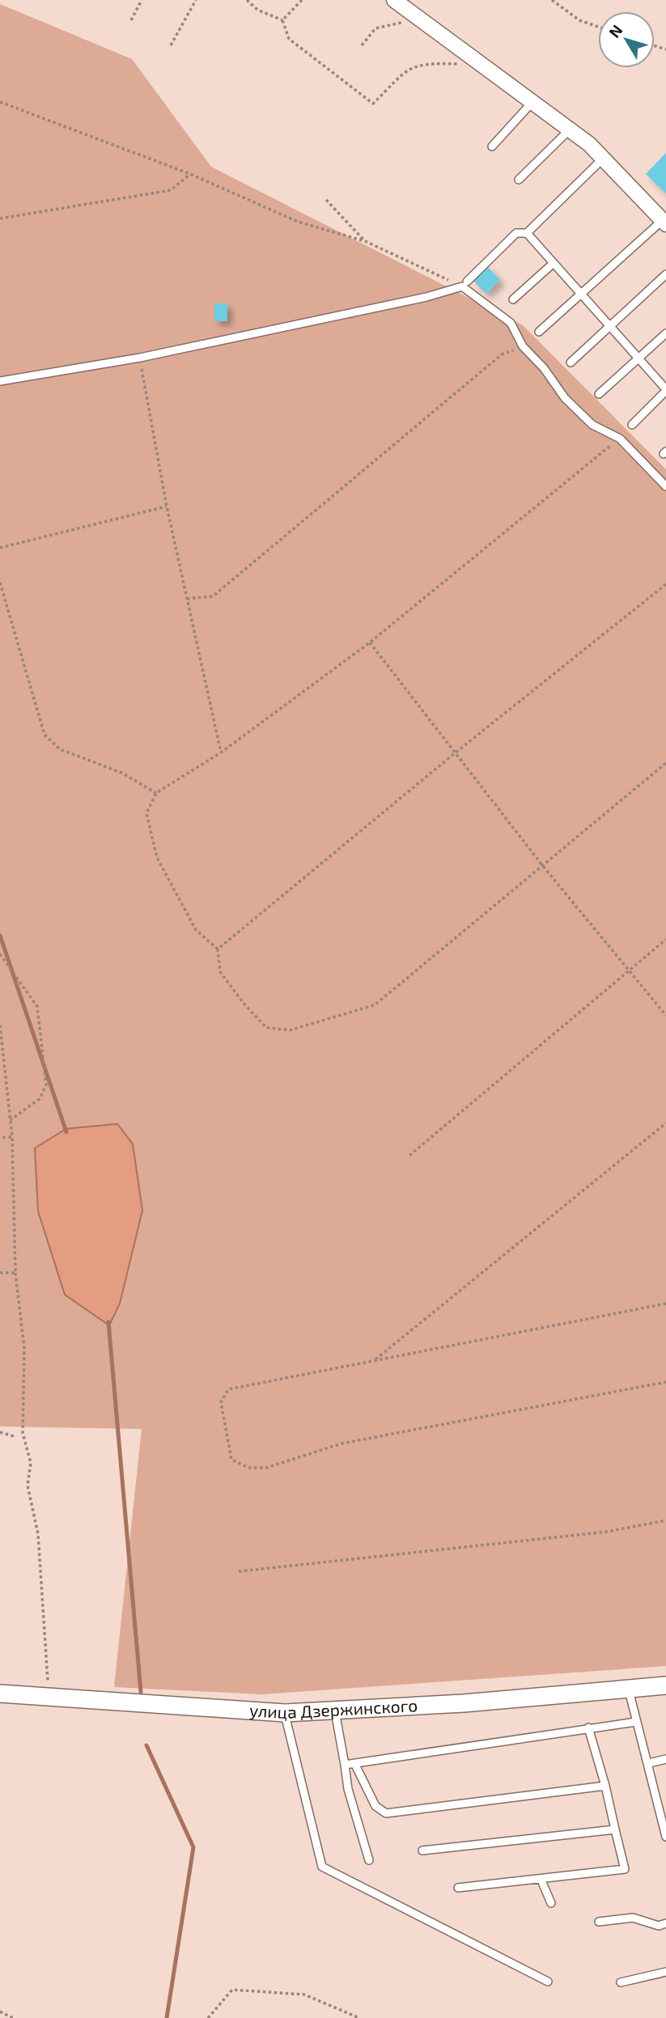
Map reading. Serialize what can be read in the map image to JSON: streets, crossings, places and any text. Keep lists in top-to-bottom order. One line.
{"streets":{"street":["улица Дзержинского"]},"north":"top left"}
